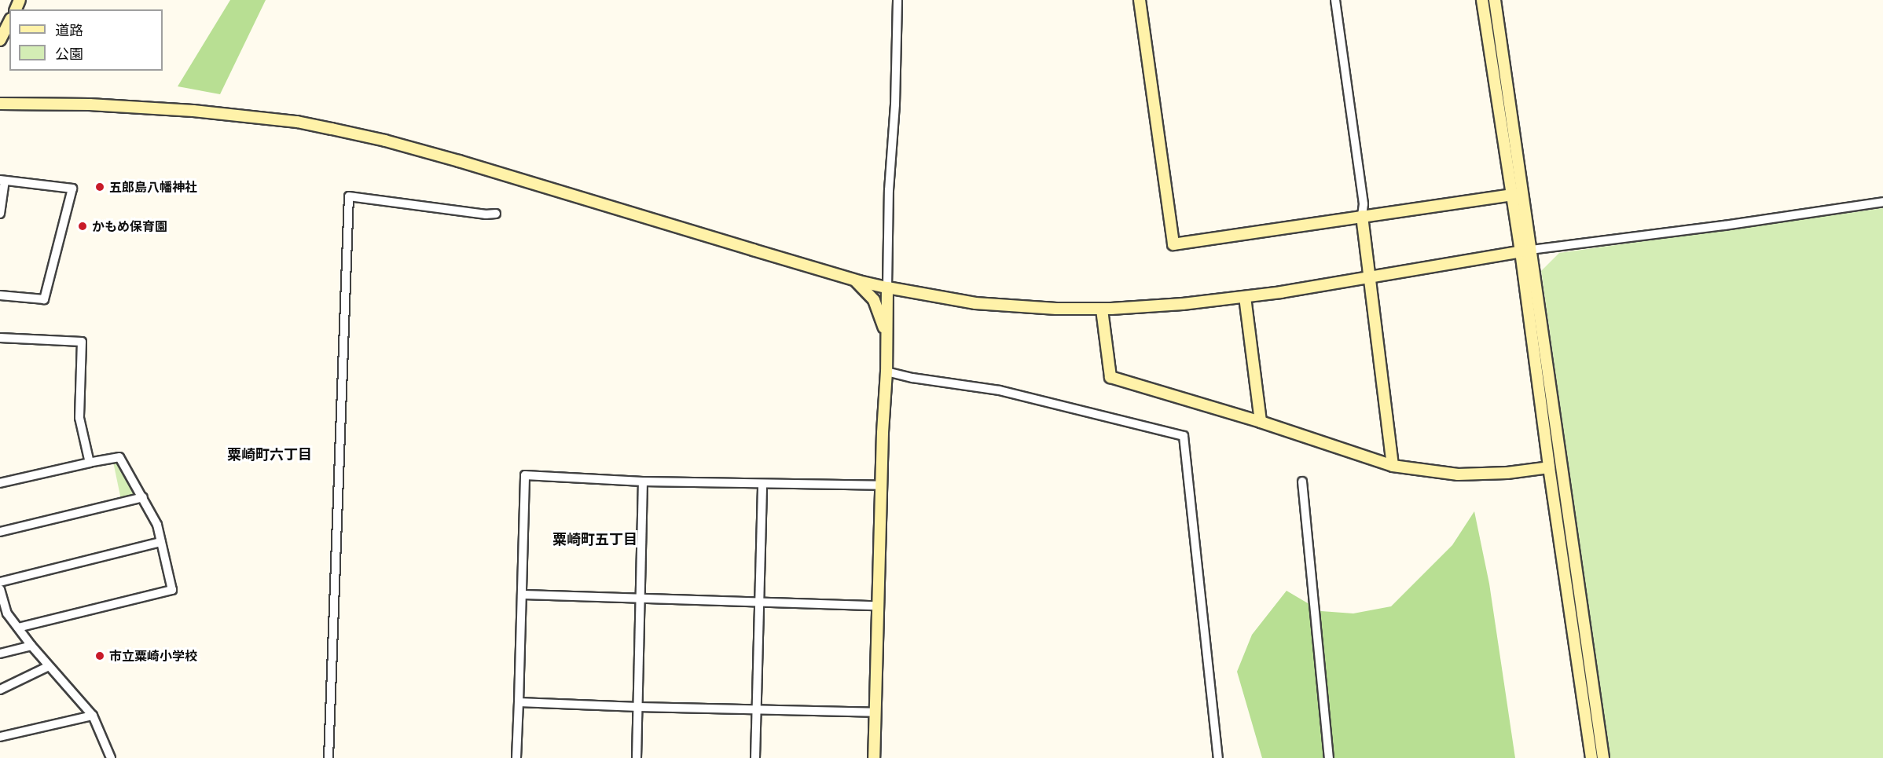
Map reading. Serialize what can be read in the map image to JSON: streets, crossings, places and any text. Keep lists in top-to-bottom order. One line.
{"districts":["粟崎町六丁目","粟崎町五丁目"],"places":["五郎島八幡神社","かもめ保育園","市立粟崎小学校"],"legend":["道路","公園"]}
